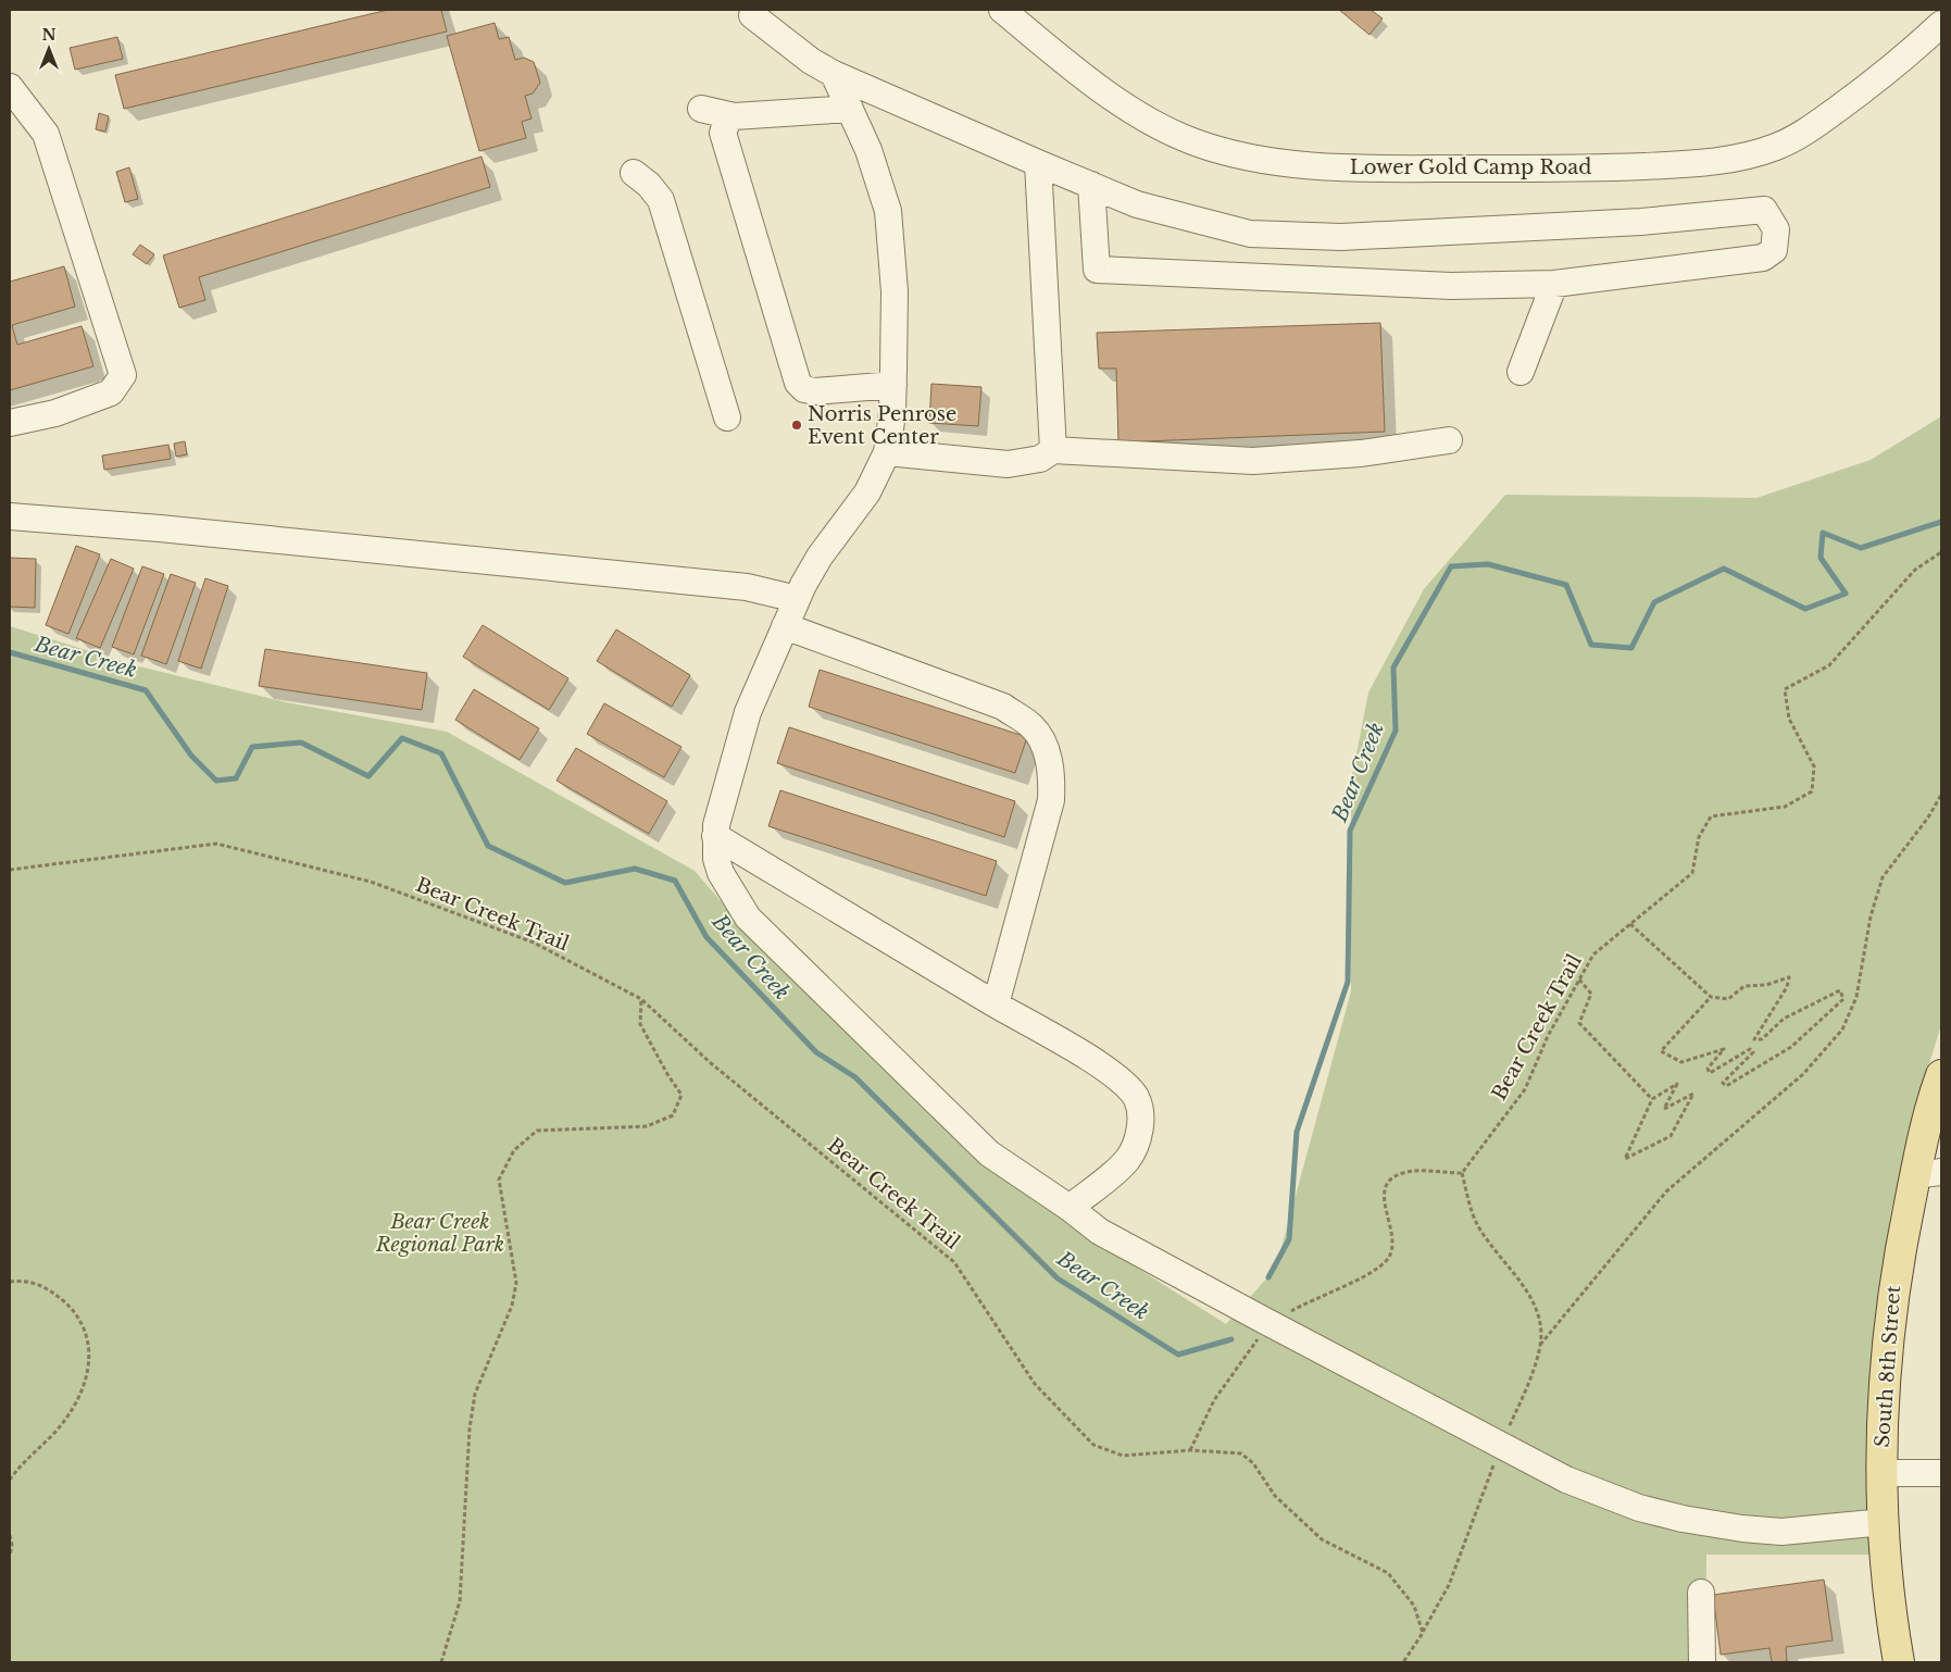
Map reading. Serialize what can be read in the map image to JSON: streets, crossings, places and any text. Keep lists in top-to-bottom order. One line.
{"streets":{"main road":["South 8th Street"],"street":["Lower Gold Camp Road"],"path":["Bear Creek Trail"]},"water":["Bear Creek"],"parks":["Bear Creek Regional Park"],"places":["Norris Penrose Event Center"],"north":"top"}
